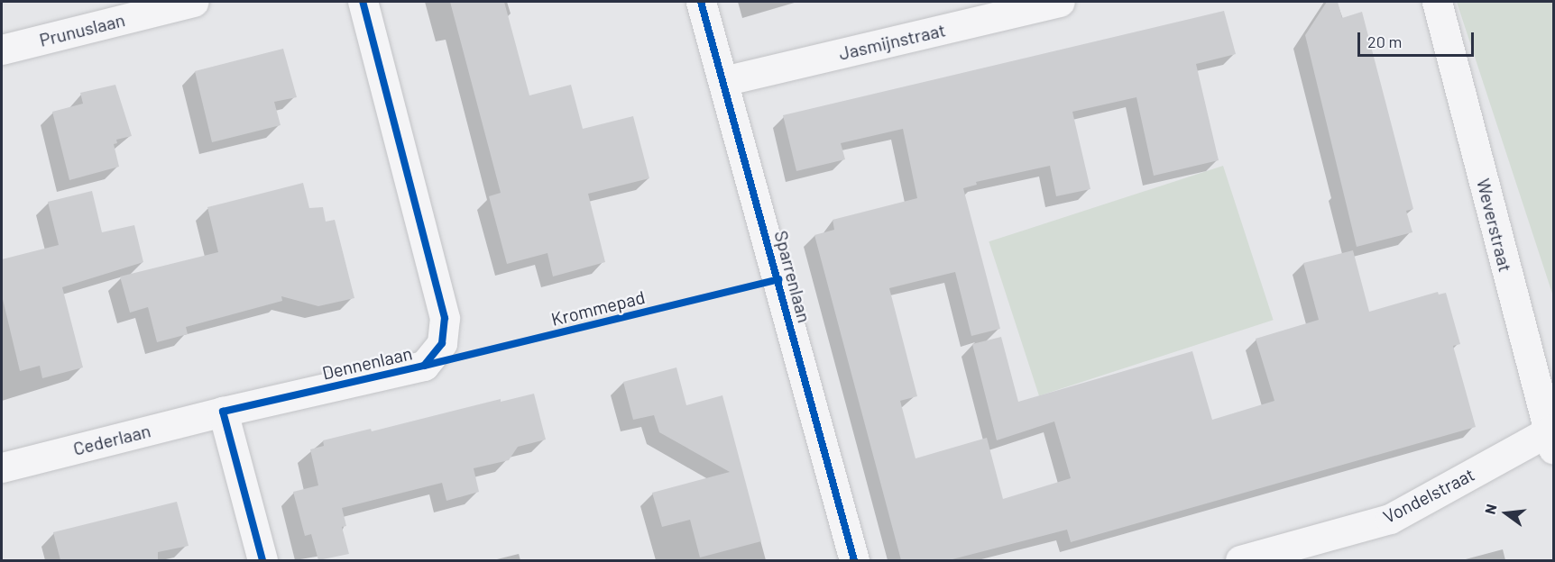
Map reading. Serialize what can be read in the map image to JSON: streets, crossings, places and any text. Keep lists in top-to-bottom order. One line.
{"streets":{"street":["Prunuslaan","Jasmijnstraat","Weverstraat","Sparrenlaan","Dennenlaan","Cederlaan","Vondelstraat"],"cycle path":["Krommepad"]},"crossings":[["Jasmijnstraat","Sparrenlaan"],["Weverstraat","Vondelstraat"],["Dennenlaan","Cederlaan"]],"scale_bar":"20 m","north":"left"}
